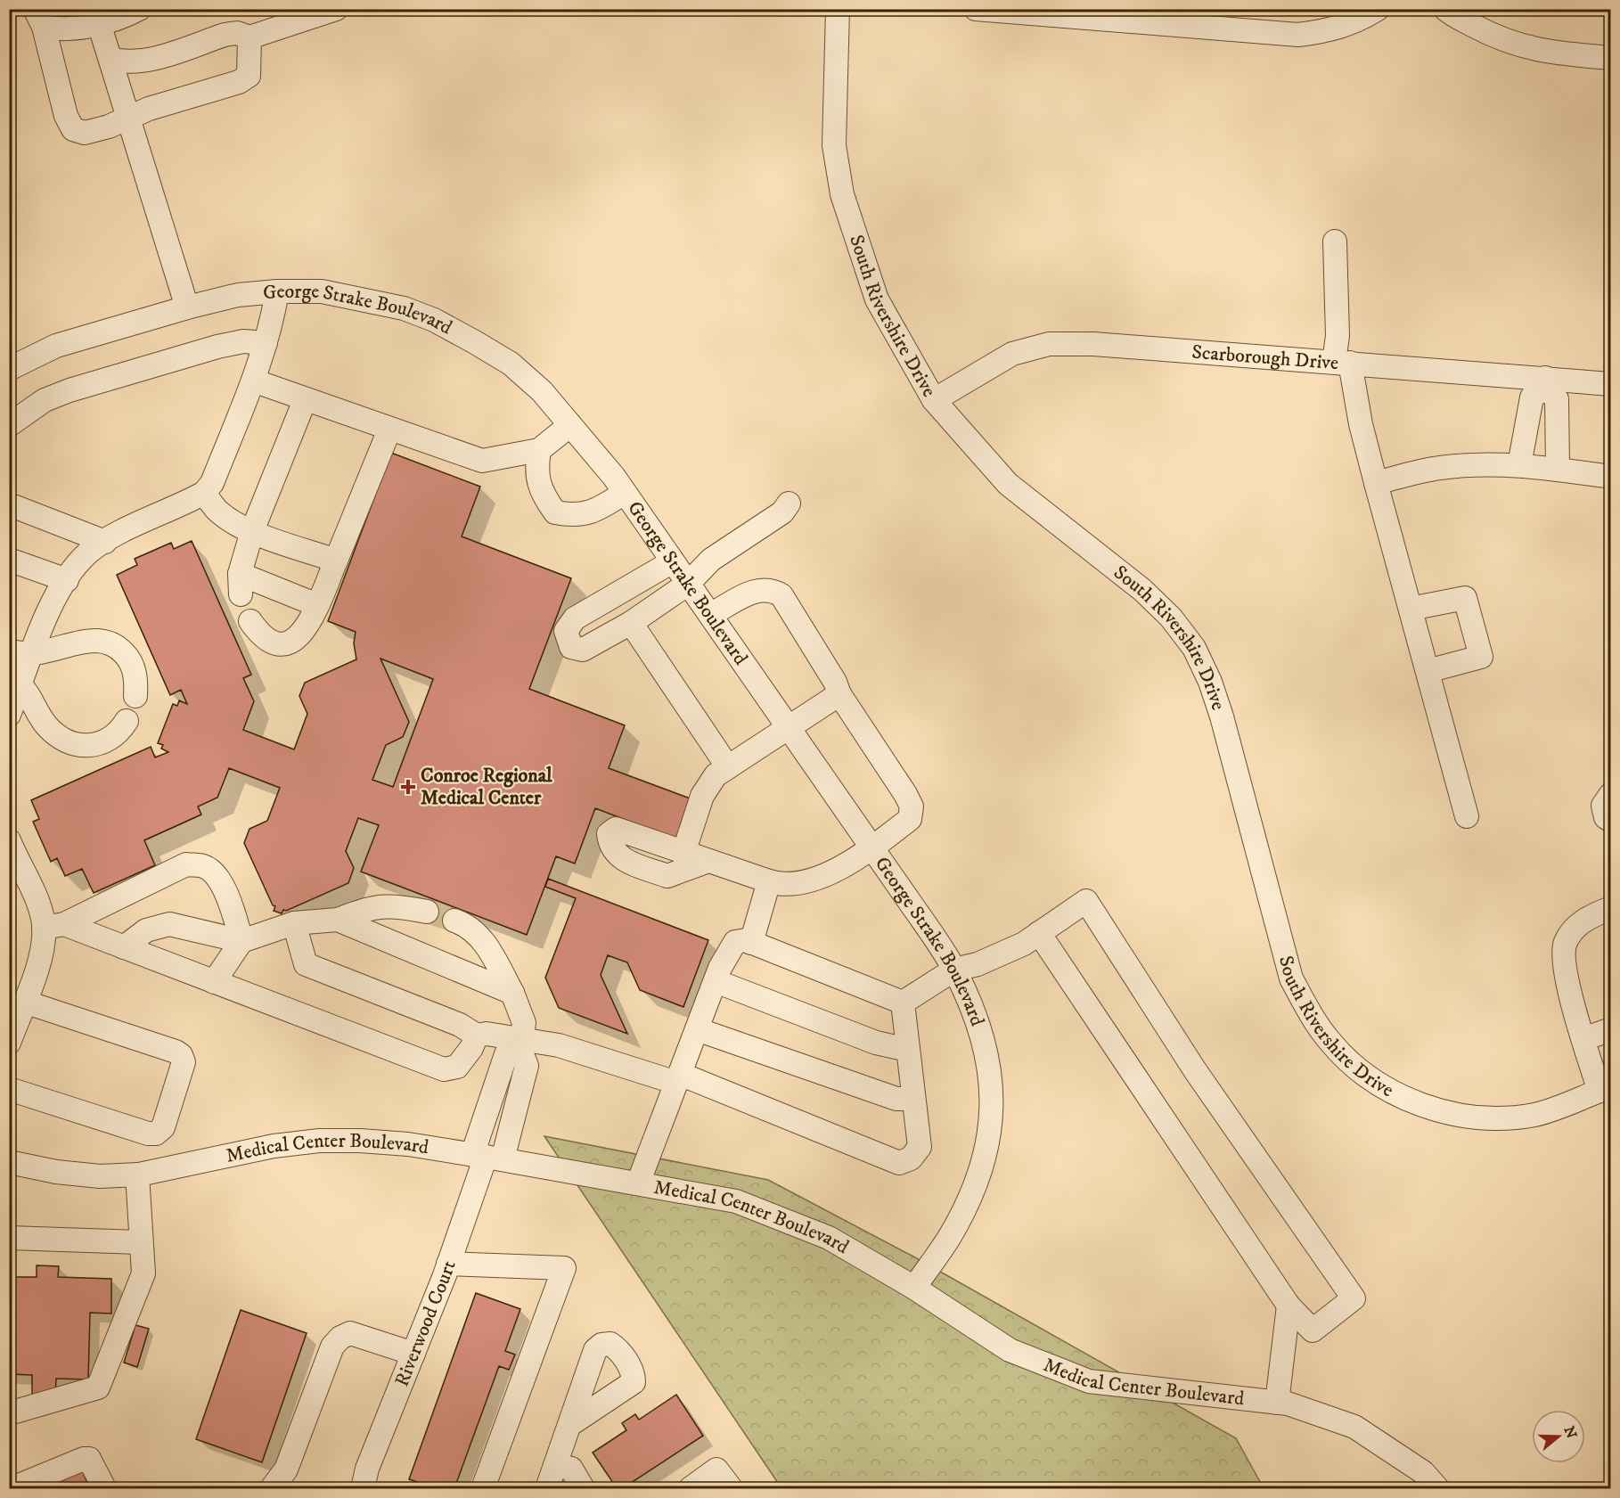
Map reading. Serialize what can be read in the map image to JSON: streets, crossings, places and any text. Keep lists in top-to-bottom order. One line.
{"streets":{"street":["George Strake Boulevard","South Rivershire Drive","Scarborough Drive","Medical Center Boulevard","Riverwood Court"]},"crossings":[["George Strake Boulevard","Medical Center Boulevard"],["South Rivershire Drive","Scarborough Drive"],["Medical Center Boulevard","Riverwood Court"]],"places":{"health":["Conroe Regional Medical Center"]},"north":"right"}
